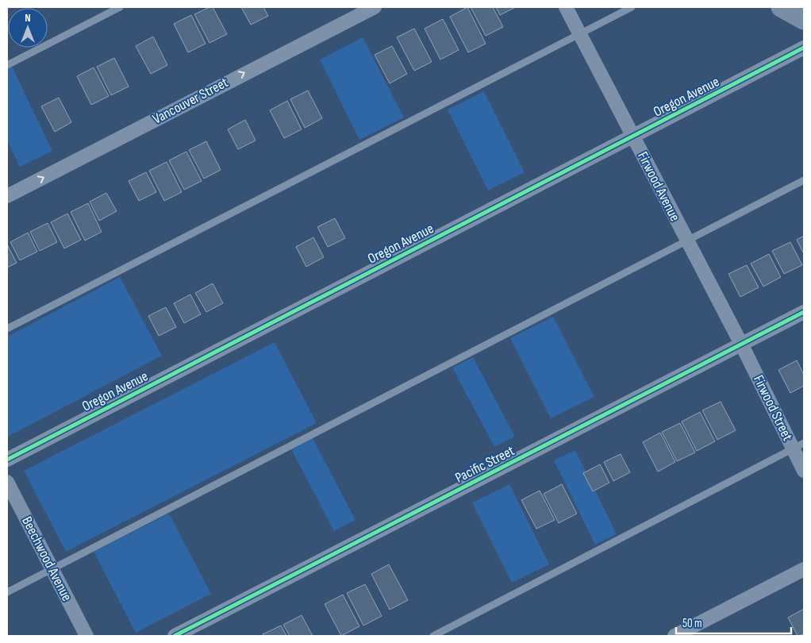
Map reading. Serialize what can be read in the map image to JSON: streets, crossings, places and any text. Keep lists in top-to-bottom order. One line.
{"streets":{"street":["Oregon Avenue","Vancouver Street","Firwood Avenue","Firwood Street","Pacific Street","Beechwood Avenue"]},"crossings":[["Oregon Avenue","Firwood Avenue"],["Firwood Avenue","Firwood Street"],["Firwood Avenue","Pacific Street"],["Firwood Street","Pacific Street"]],"one_way":["Vancouver Street"],"scale_bar":"50 m","north":"top"}
